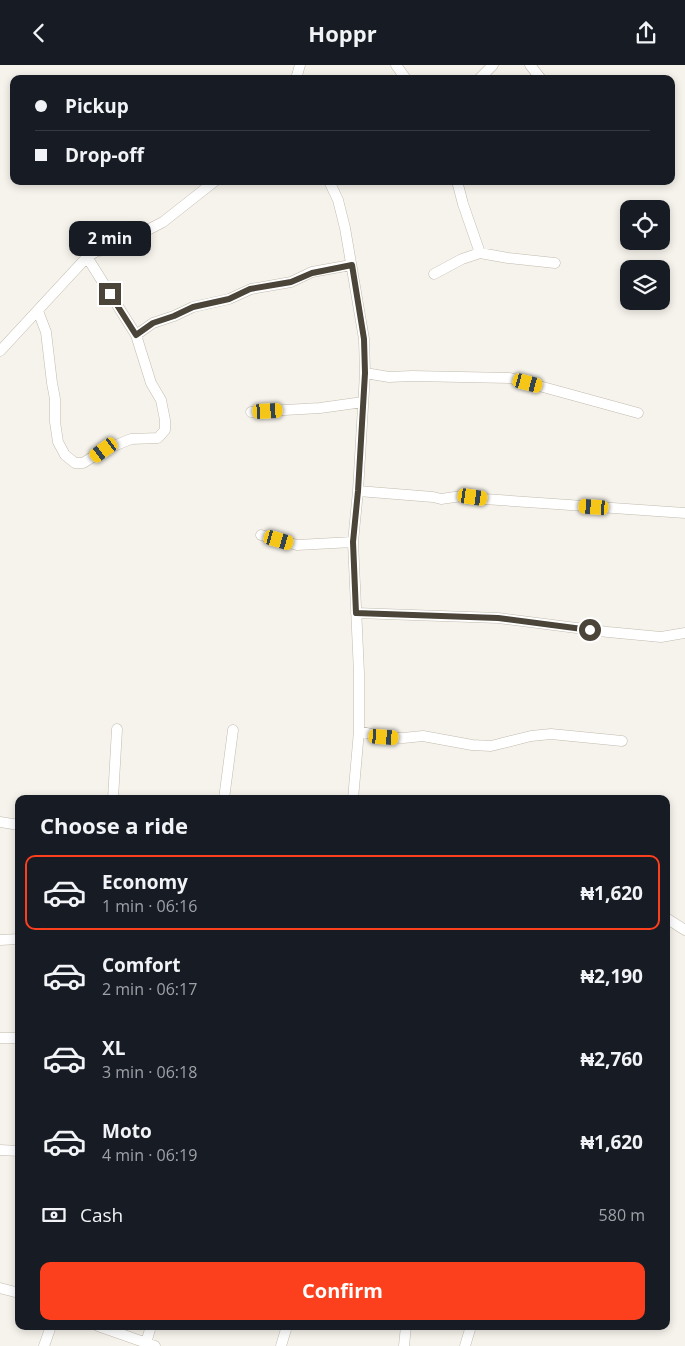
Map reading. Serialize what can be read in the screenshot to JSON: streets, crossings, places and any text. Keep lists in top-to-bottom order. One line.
{"page":{"header":"Hoppr","banner":["Pickup","Drop-off"],"bubble":"2 min","heading":"Choose a ride","list":[{"name":"Economy","note":"1 min · 06:16","value":"₦1,620"},{"name":"Comfort","note":"2 min · 06:17","value":"₦2,190"},{"name":"XL","note":"3 min · 06:18","value":"₦2,760"},{"name":"Moto","note":"4 min · 06:19","value":"₦1,620"}],"pay":["Cash","580 m"],"buttons":"Confirm"}}
